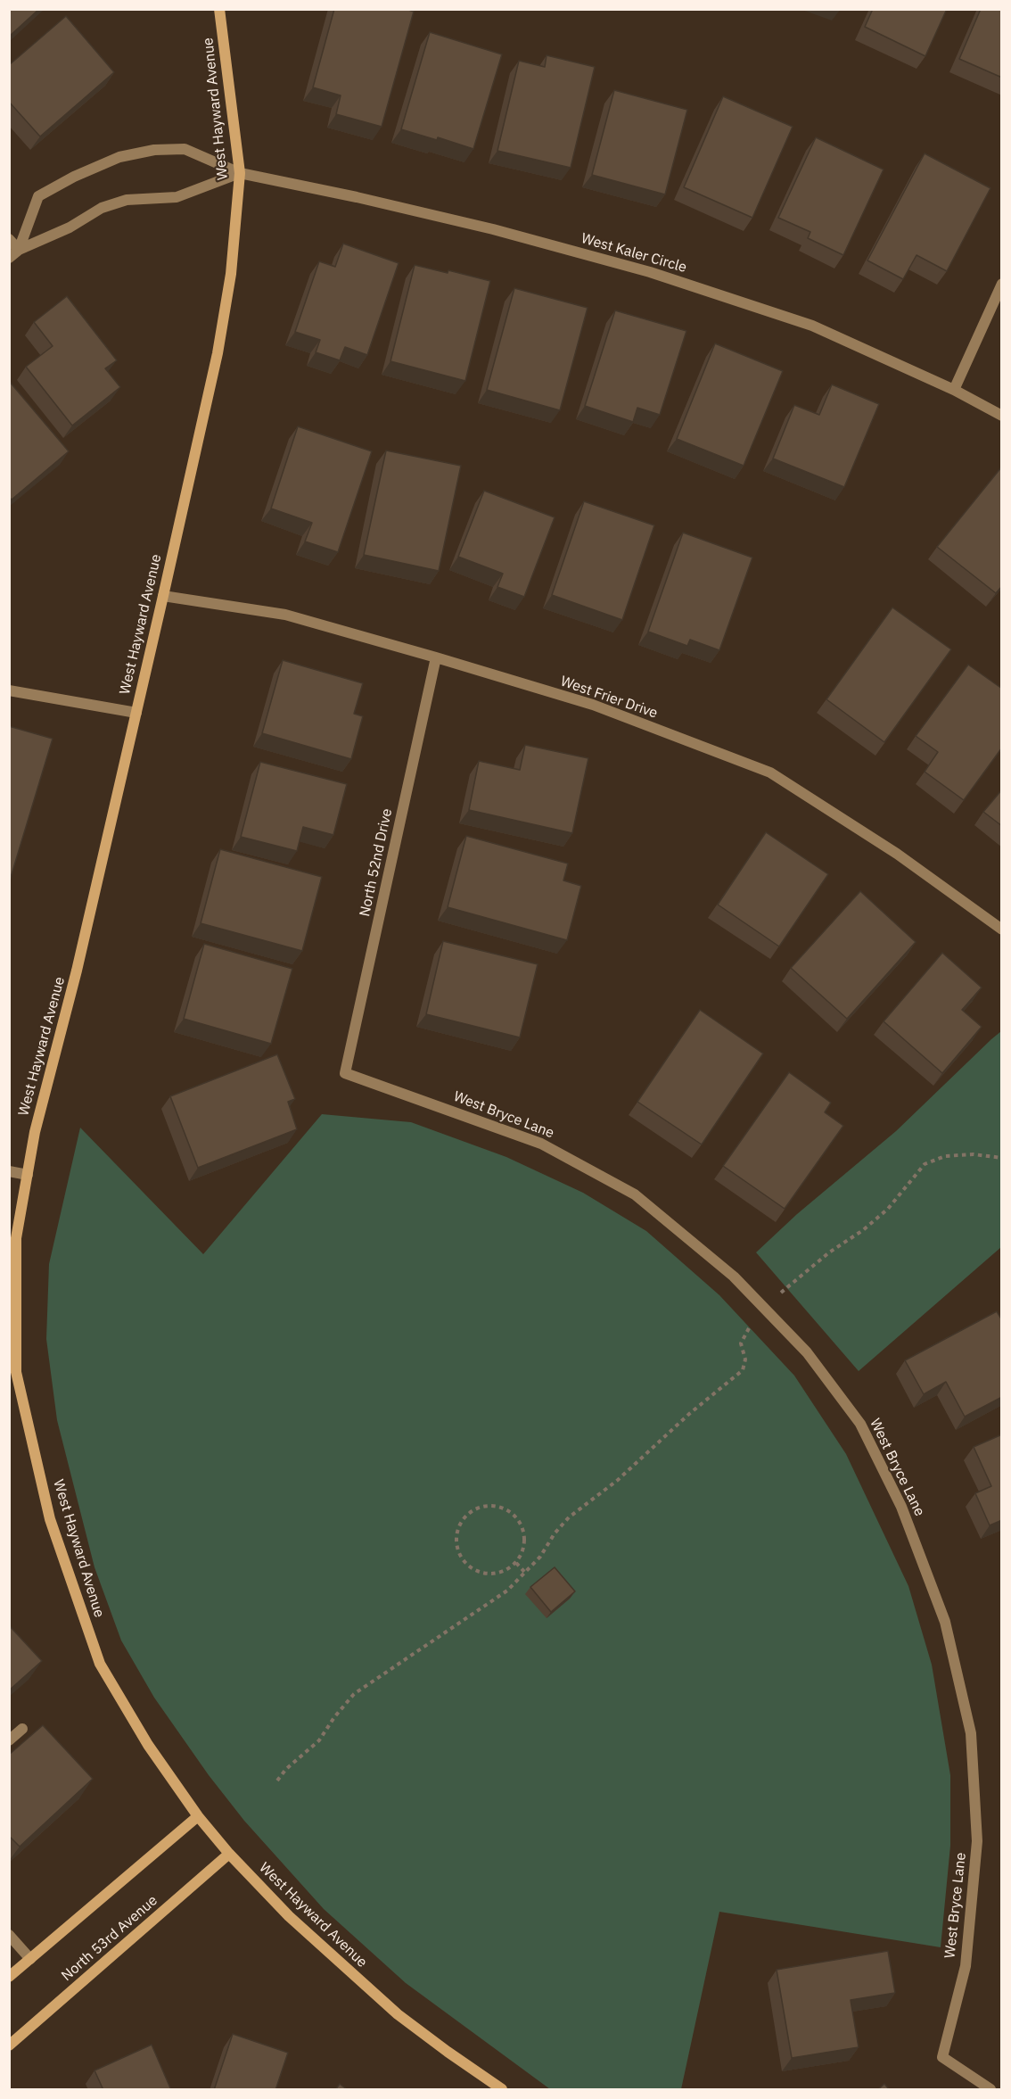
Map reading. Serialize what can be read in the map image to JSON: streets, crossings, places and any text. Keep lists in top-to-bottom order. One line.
{"streets":{"street":["West Hayward Avenue","West Kaler Circle","West Frier Drive","North 52nd Drive","West Bryce Lane","North 53rd Avenue"]},"crossings":[["West Hayward Avenue","West Kaler Circle"],["West Hayward Avenue","West Frier Drive"],["West Hayward Avenue","North 53rd Avenue"],["West Frier Drive","North 52nd Drive"],["North 52nd Drive","West Bryce Lane"]]}
